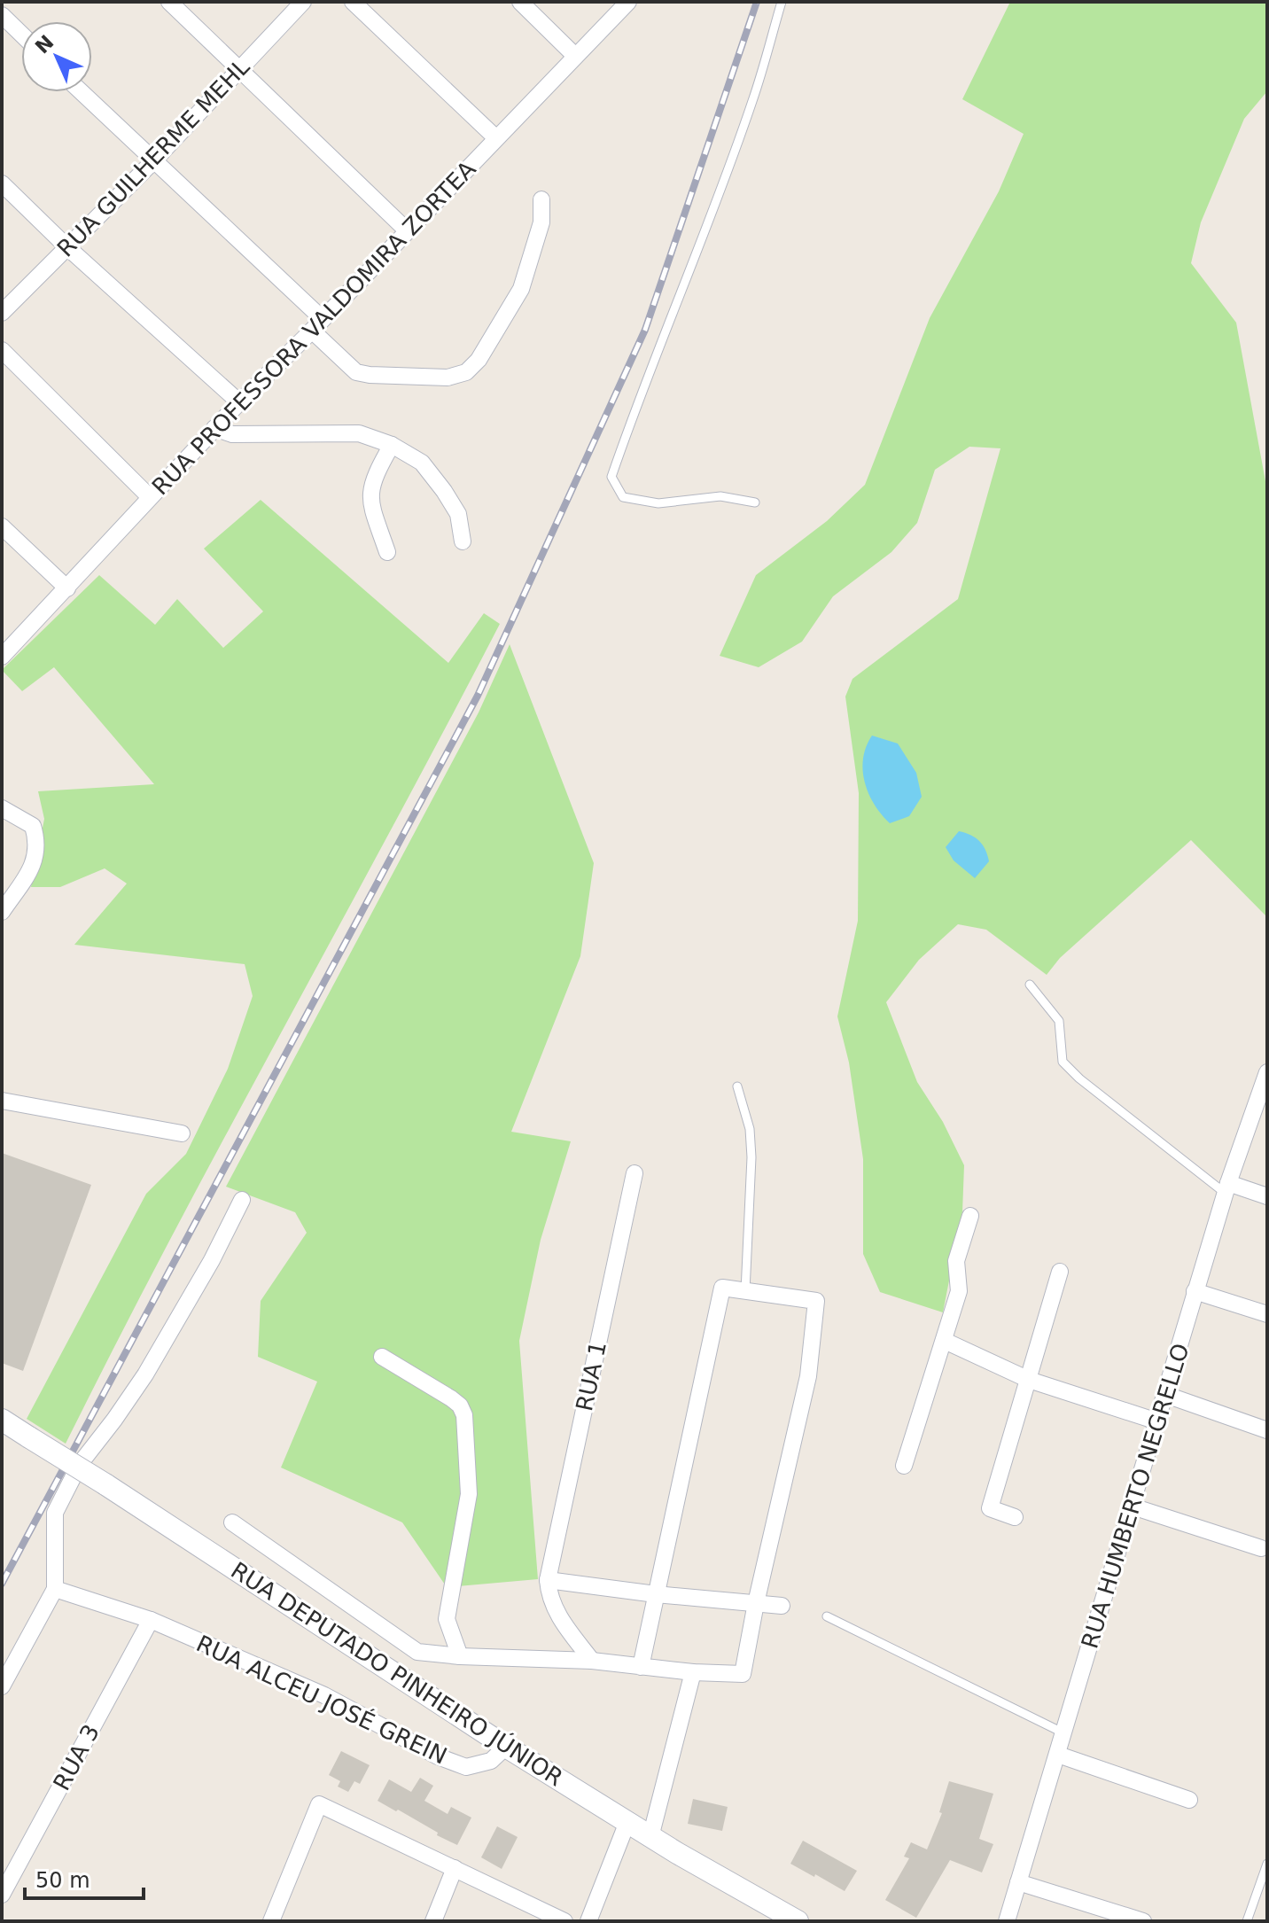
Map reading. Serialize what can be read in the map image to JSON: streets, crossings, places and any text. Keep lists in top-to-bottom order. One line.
{"streets":{"street":["RUA GUILHERME MEHL","RUA PROFESSORA VALDOMIRA ZORTEA","RUA 1","RUA HUMBERTO NEGRELLO","RUA DEPUTADO PINHEIRO JÚNIOR","RUA ALCEU JOSÉ GREIN","RUA 3"]},"crossings":[["RUA DEPUTADO PINHEIRO JÚNIOR","RUA ALCEU JOSÉ GREIN"],["RUA ALCEU JOSÉ GREIN","RUA 3"]],"scale_bar":"50 m","north":"top left"}
